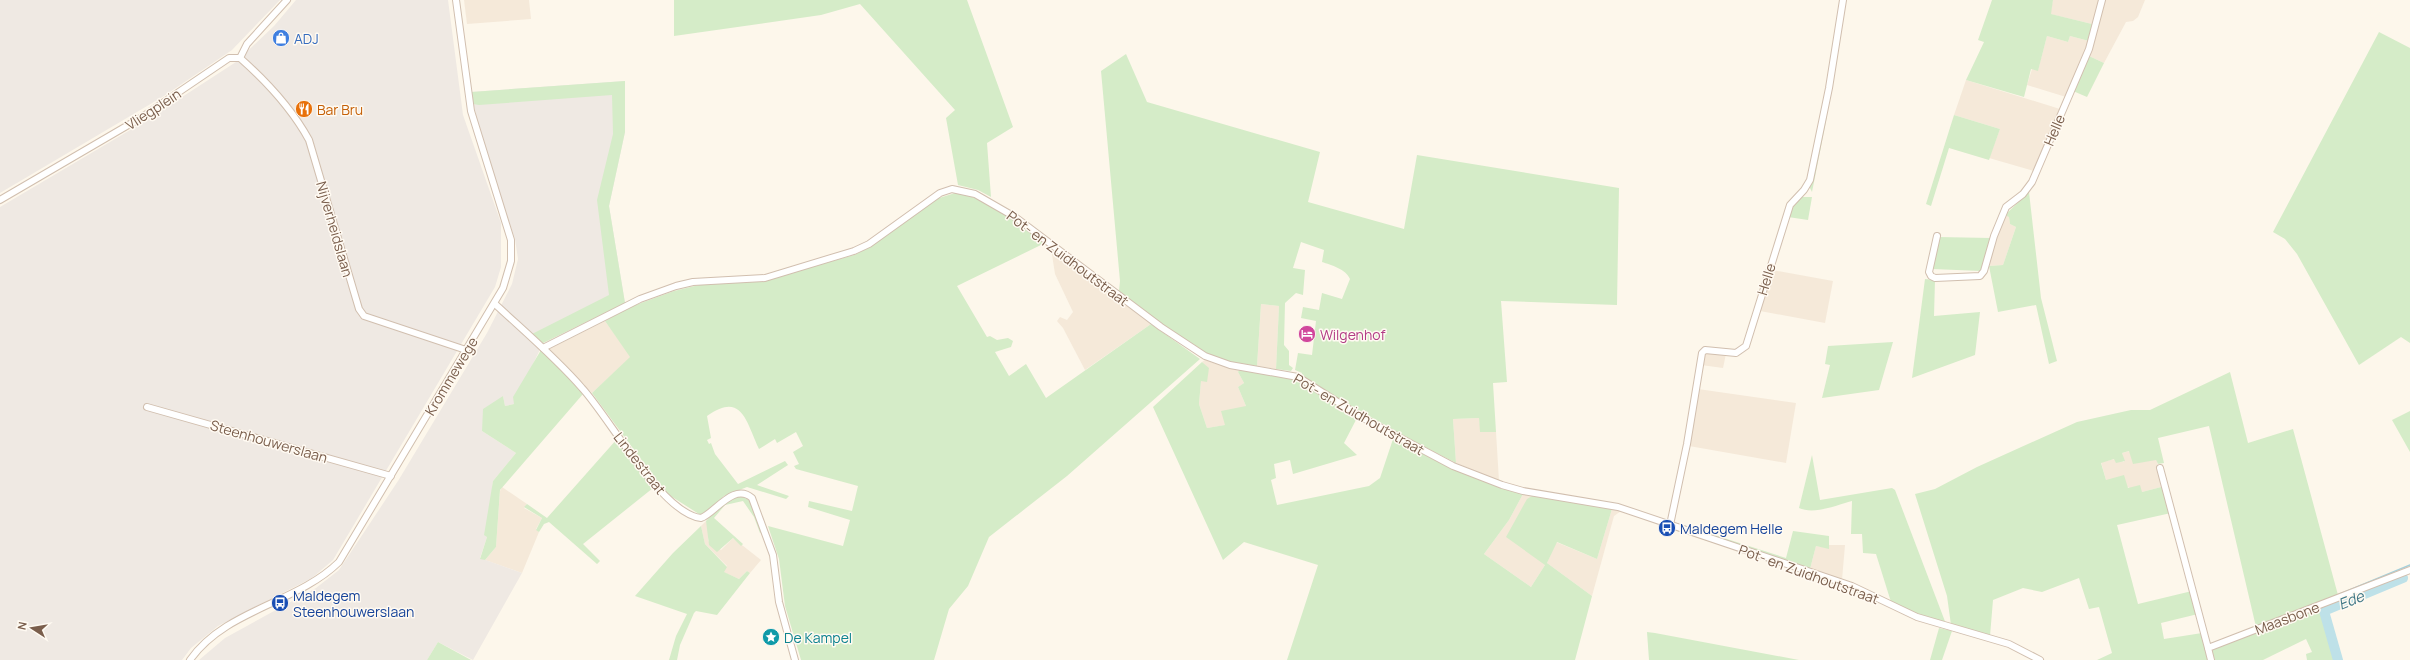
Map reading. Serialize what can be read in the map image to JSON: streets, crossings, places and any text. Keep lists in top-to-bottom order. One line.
{"streets":{"street":["Vliegplein","Helle","Nijverheidslaan","Pot- en Zuidhoutstraat","Krommewege","Steenhouwerslaan","Lindestraat","Maasbone"]},"crossings":[["Vliegplein","Nijverheidslaan"],["Helle","Pot- en Zuidhoutstraat"],["Nijverheidslaan","Krommewege"],["Pot- en Zuidhoutstraat","Lindestraat"],["Krommewege","Steenhouwerslaan"],["Krommewege","Lindestraat"]],"water":["Ede"],"places":{"shop":["ADJ"],"restaurant":["Bar Bru"],"hotel":["Wilgenhof"],"bus stop":["Maldegem Helle","Maldegem Steenhouwerslaan"],"place":["De Kampel"]},"north":"left"}
